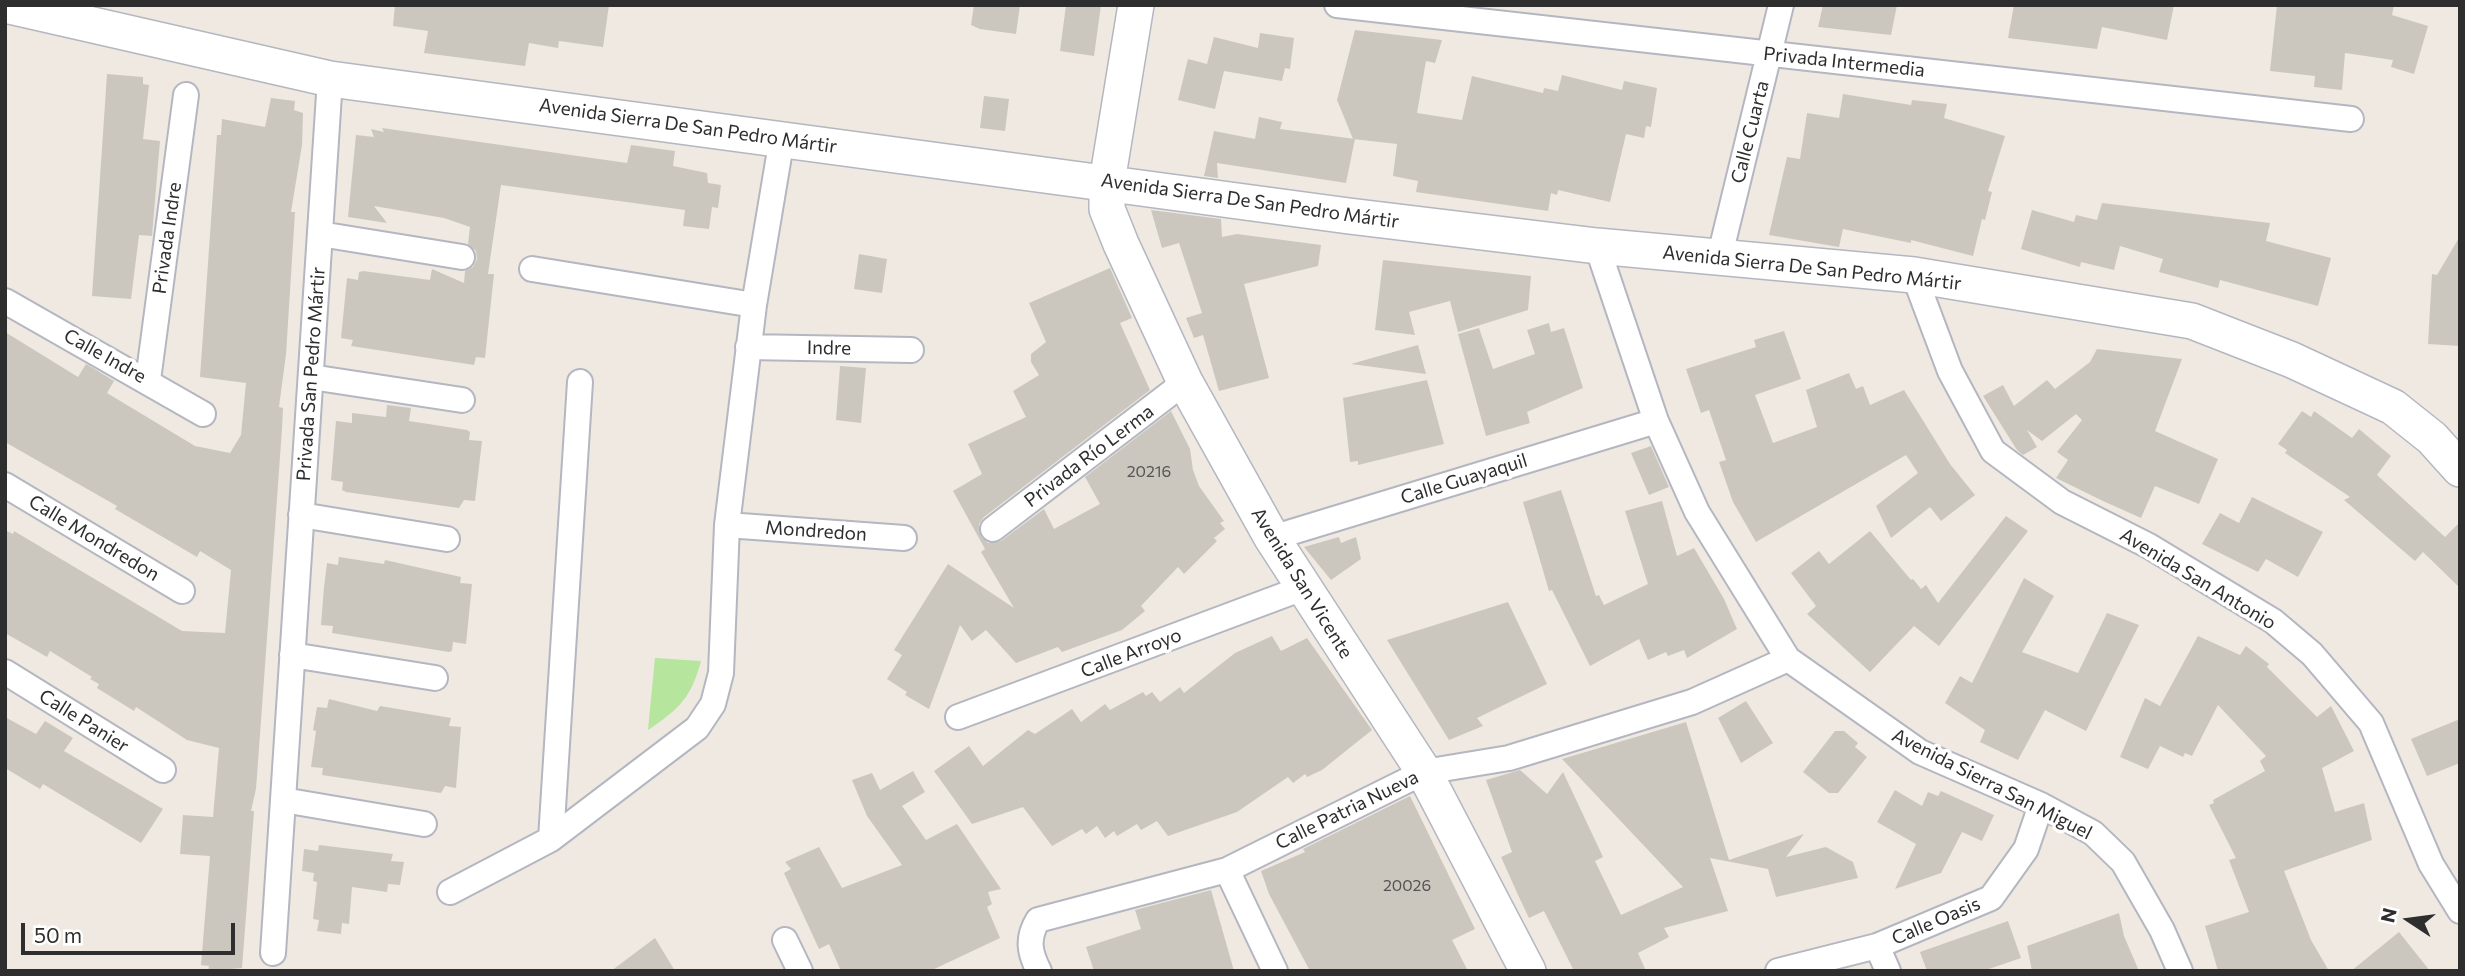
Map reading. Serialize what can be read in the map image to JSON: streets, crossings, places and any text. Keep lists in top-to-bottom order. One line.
{"streets":{"street":["Privada Intermedia","Avenida Sierra De San Pedro Mártir","Calle Cuarta","Privada Indre","Indre","Calle Indre","Privada San Pedro Mártir","Privada Río Lerma","Calle Guayaquil","Mondredon","Calle Mondredon","Avenida San Antonio","Avenida San Vicente","Calle Arroyo","Calle Panier","Avenida Sierra San Miguel","Calle Patria Nueva","Calle Oasis"]},"crossings":[["Privada Intermedia","Calle Cuarta"],["Avenida Sierra De San Pedro Mártir","Calle Cuarta"],["Avenida Sierra De San Pedro Mártir","Privada San Pedro Mártir"],["Avenida Sierra De San Pedro Mártir","Avenida San Antonio"],["Avenida Sierra De San Pedro Mártir","Avenida San Vicente"],["Avenida Sierra De San Pedro Mártir","Avenida Sierra San Miguel"],["Privada Indre","Calle Indre"],["Privada Río Lerma","Avenida San Vicente"],["Calle Guayaquil","Avenida San Vicente"],["Calle Guayaquil","Avenida Sierra San Miguel"],["Avenida San Vicente","Calle Arroyo"],["Avenida San Vicente","Calle Patria Nueva"],["Avenida Sierra San Miguel","Calle Patria Nueva"],["Avenida Sierra San Miguel","Calle Oasis"]],"house_numbers":["20216","20026"],"scale_bar":"50 m","north":"left"}
